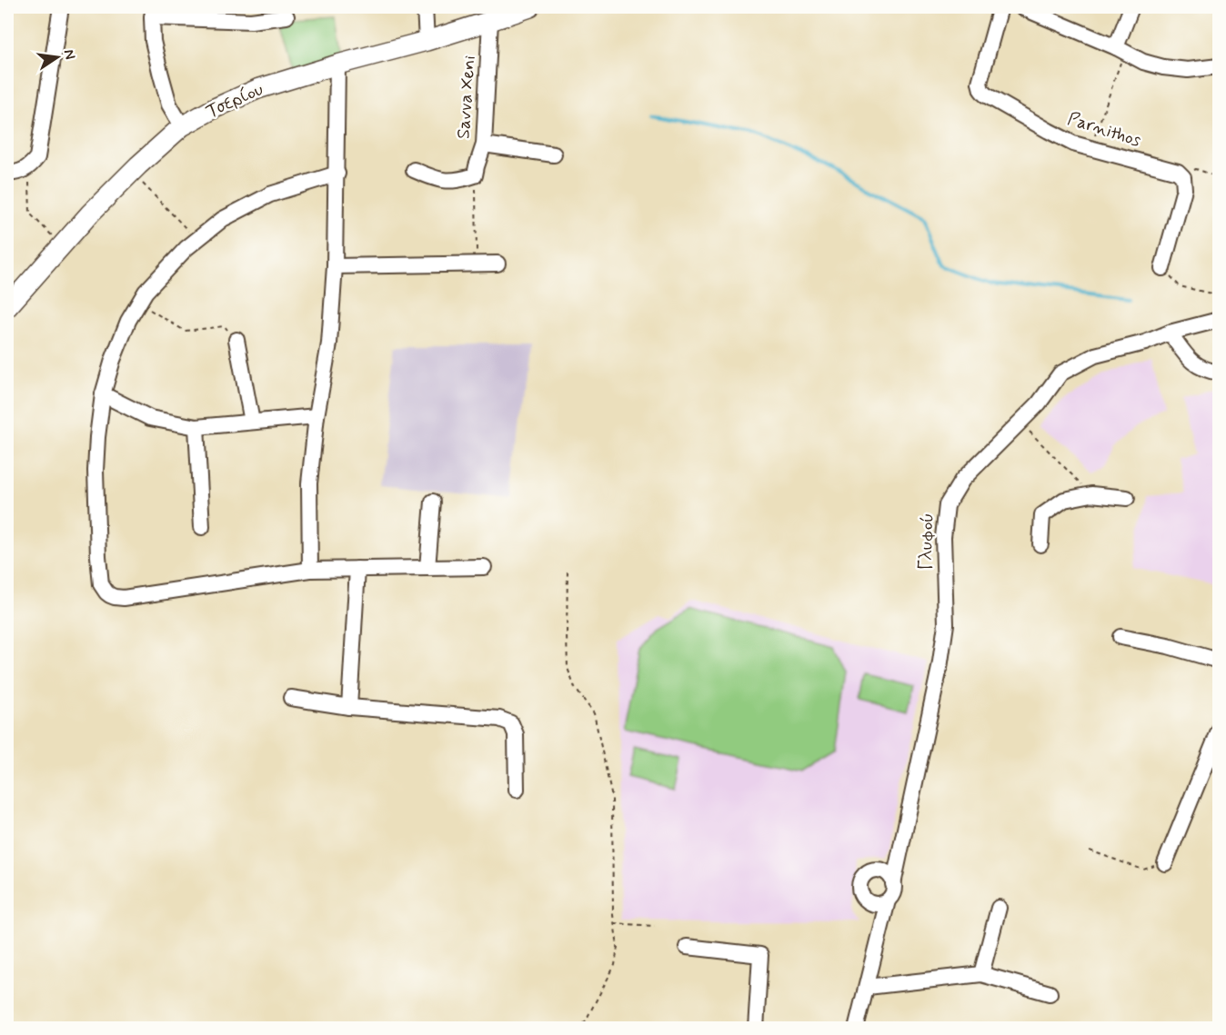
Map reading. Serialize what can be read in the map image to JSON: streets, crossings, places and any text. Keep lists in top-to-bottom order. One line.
{"streets":{"main road":["Τσερίου"],"street":["Savva Xeni","Parnithos","Γλυφού"]},"crossings":[["Savva Xeni","Τσερίου"]],"north":"right"}
